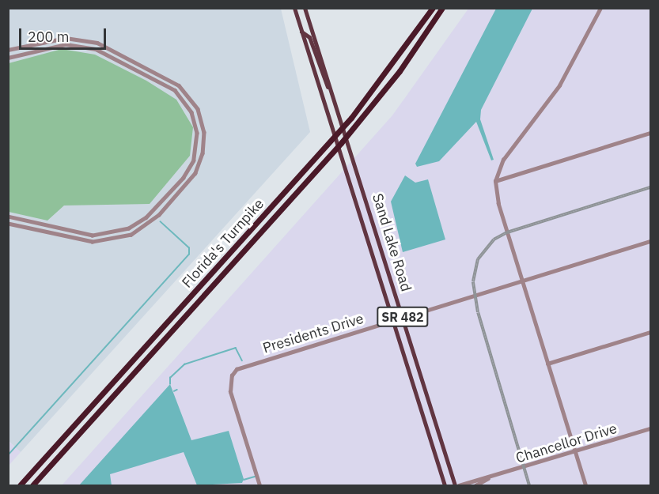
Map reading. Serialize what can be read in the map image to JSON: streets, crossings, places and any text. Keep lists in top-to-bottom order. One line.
{"streets":{"highway":["Florida's Turnpike"],"main road":["Sand Lake Road","SR 482"],"street":["Presidents Drive","Chancellor Drive"]},"crossings":[["Sand Lake Road","SR 482"],["Sand Lake Road","Presidents Drive"]],"scale_bar":"200 m"}
